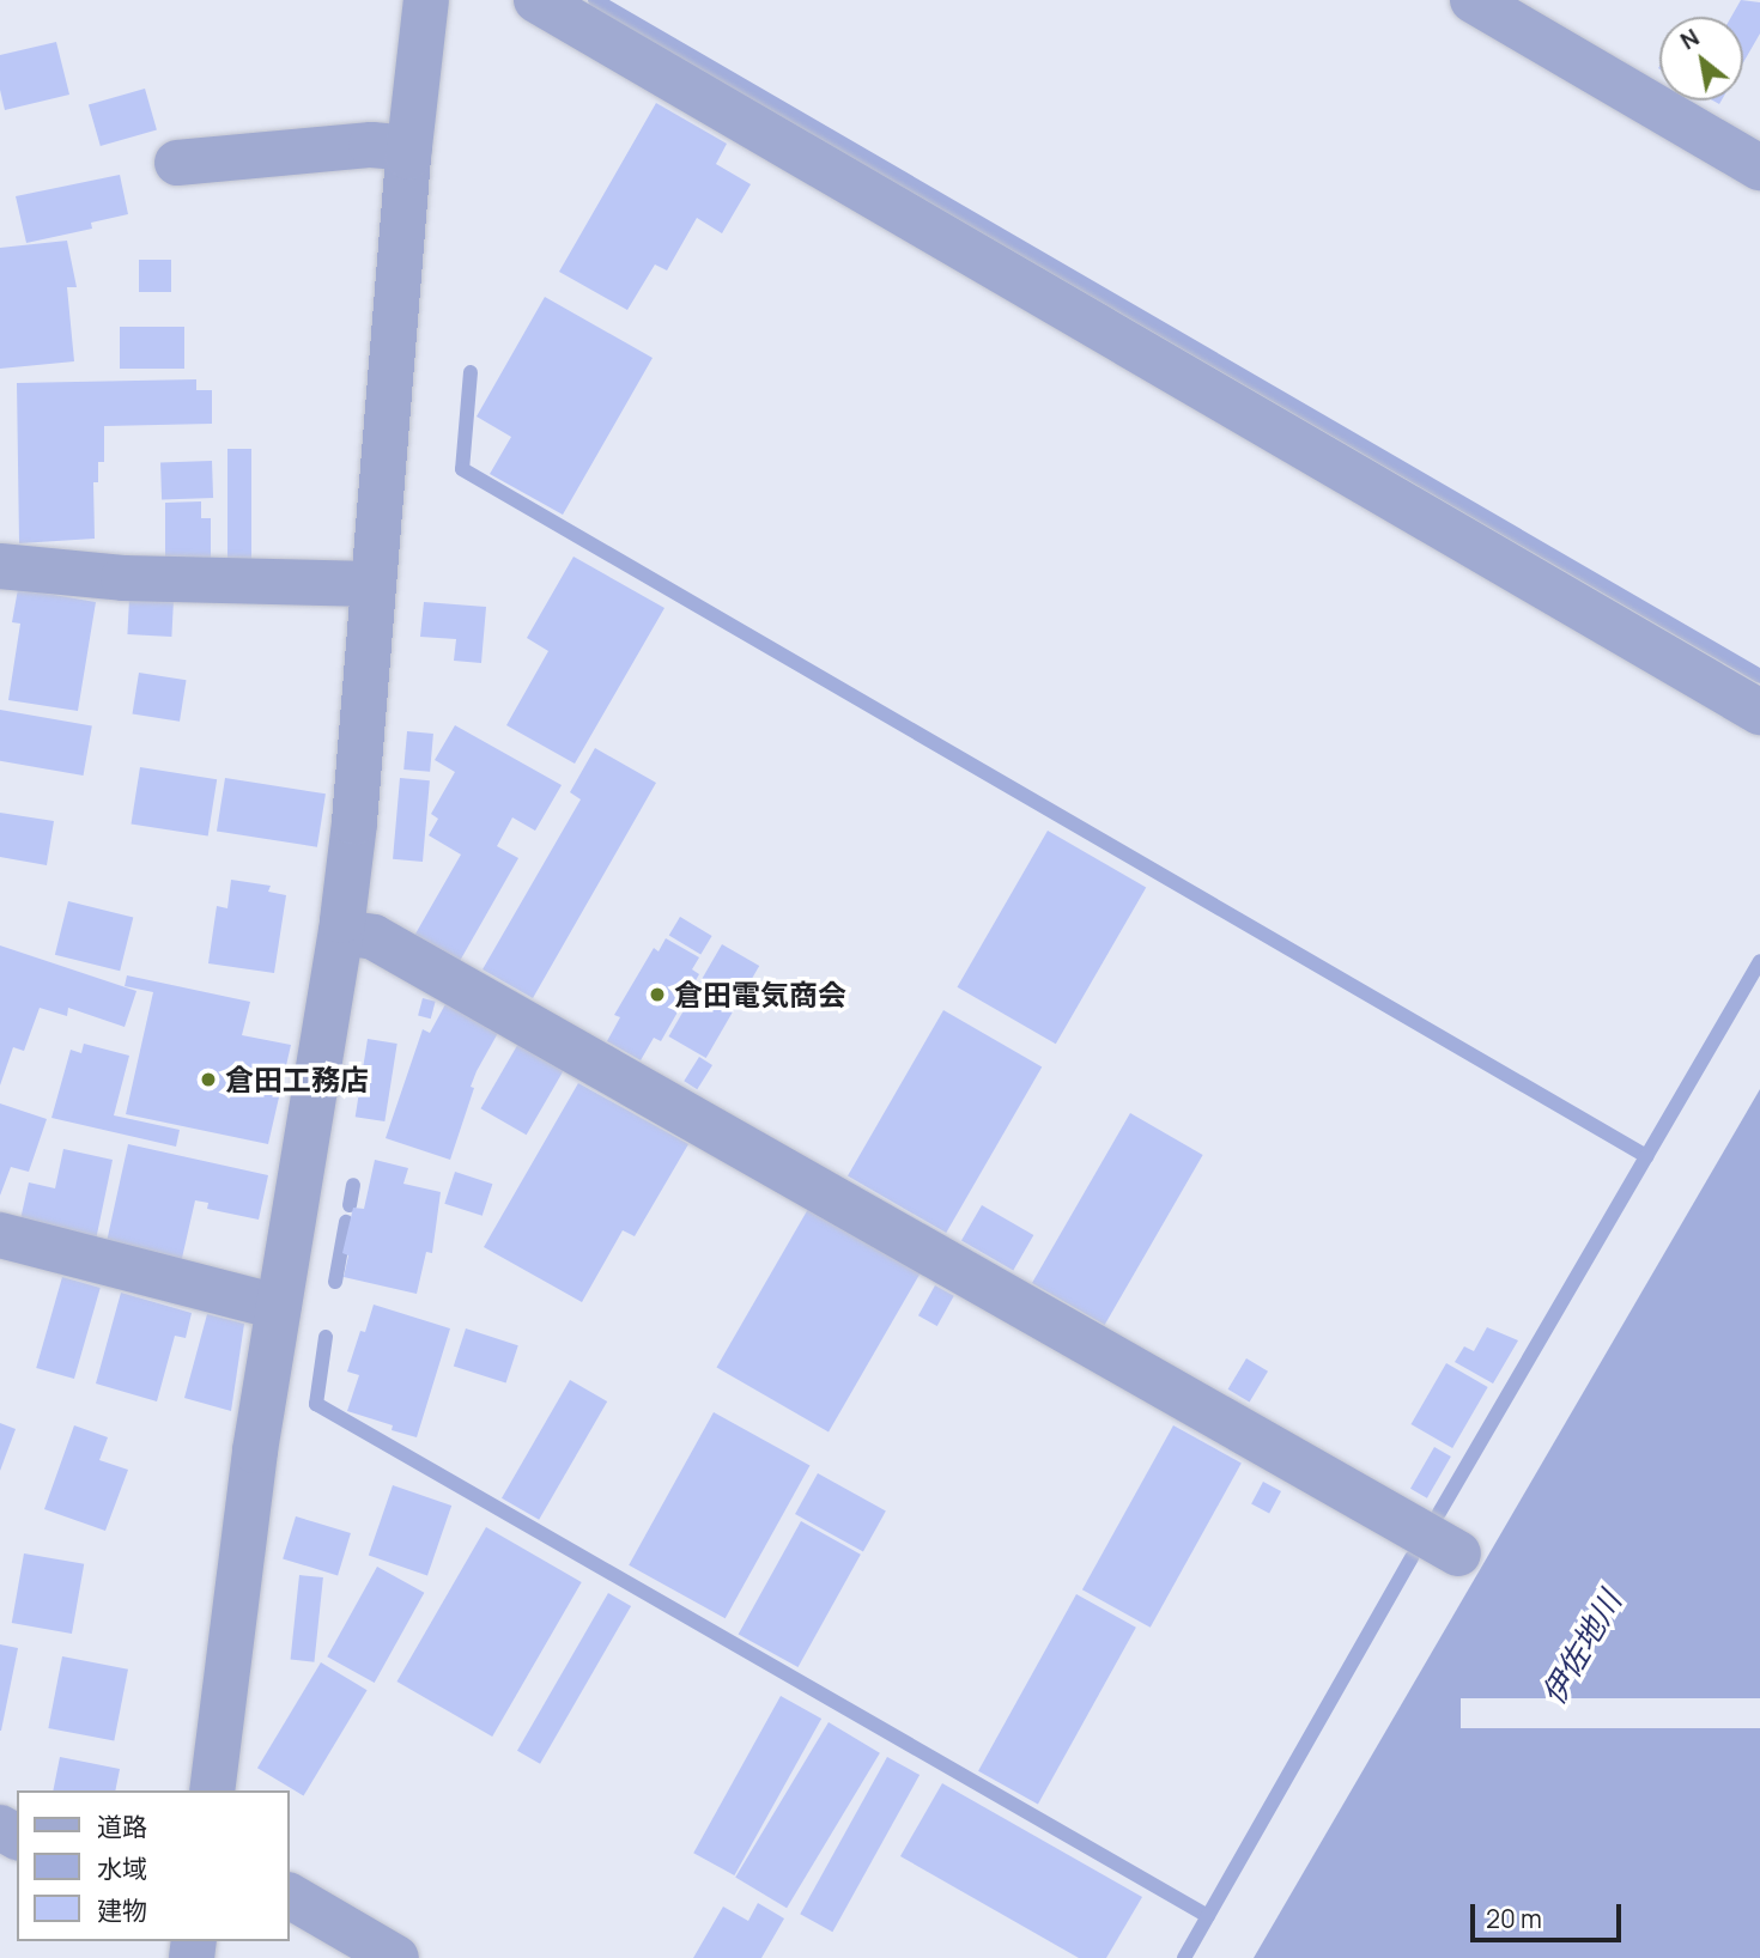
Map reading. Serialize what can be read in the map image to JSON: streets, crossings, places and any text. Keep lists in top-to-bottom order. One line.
{"water":["伊佐地川"],"places":["倉田電気商会","倉田工務店"],"legend":["道路","水域","建物"],"scale_bar":"20 m","north":"top left"}
